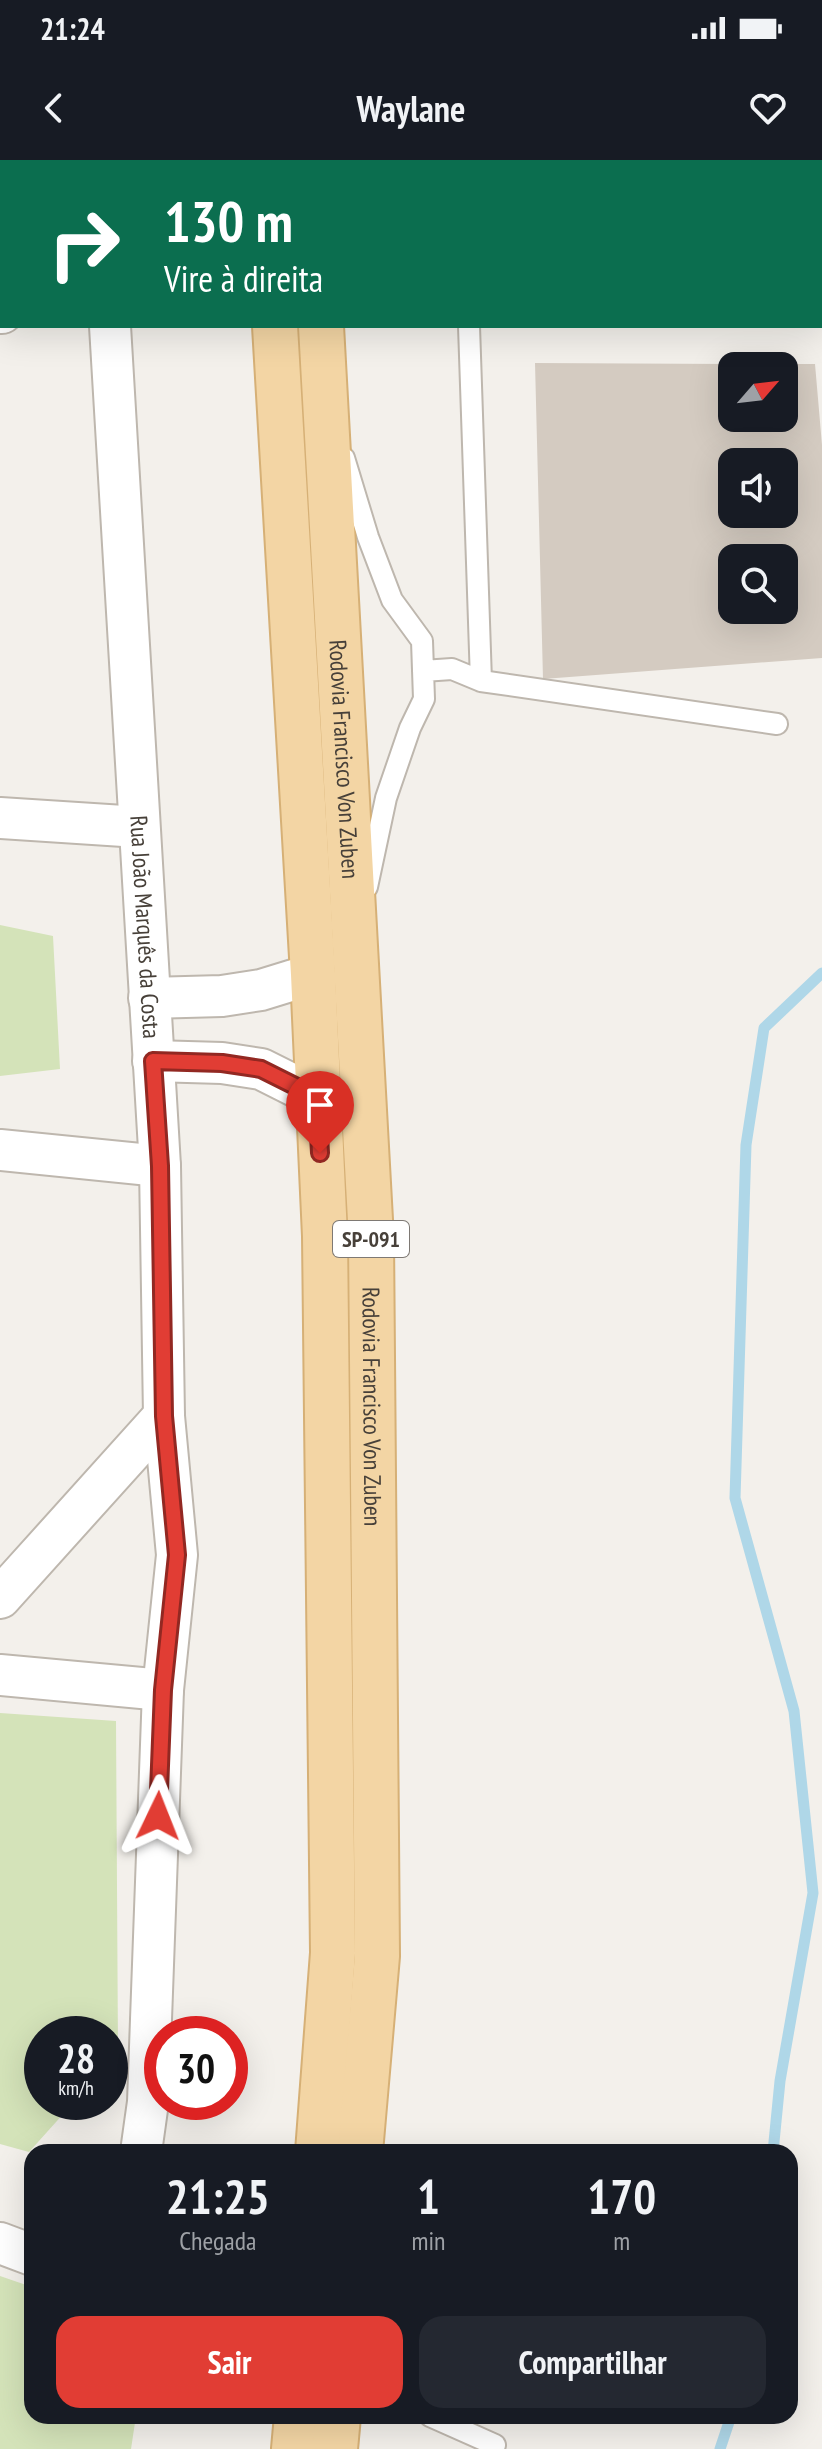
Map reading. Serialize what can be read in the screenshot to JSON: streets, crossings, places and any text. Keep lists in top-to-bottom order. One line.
{"streets":{"main road":["Rodovia Francisco Von Zuben","SP-091"],"street":["Rua João Marquês da Costa"]},"north":"top right","page":{"status":"21:24","header":"Waylane","turn":["130 m","Vire à direita"],"speed":"28 km/h","limit":"30","eta":["21:25","Chegada","1","min","170","m"],"buttons":["Sair","Compartilhar"]}}
